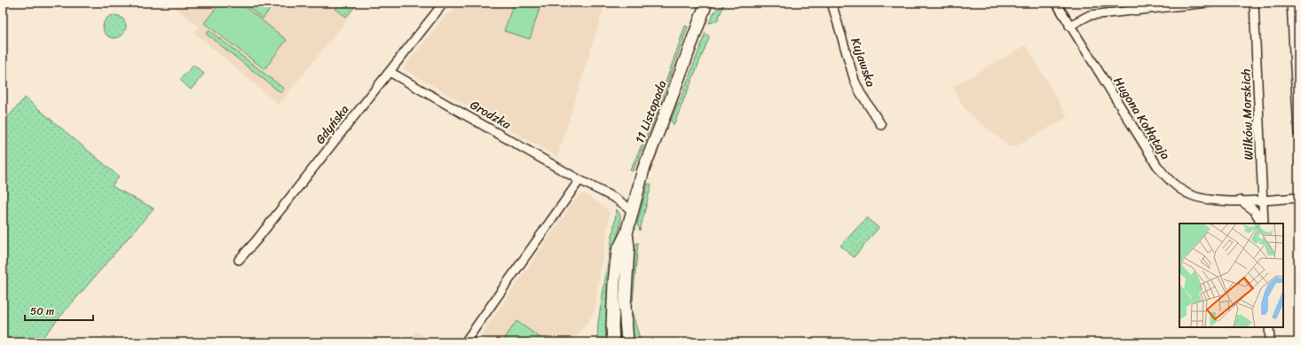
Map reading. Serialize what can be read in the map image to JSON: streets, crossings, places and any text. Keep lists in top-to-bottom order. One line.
{"streets":{"street":["Kujawska","11 Listopada","Grodzka","Wilków Morskich","Hugona Kołłątaja","Gdyńska"]},"crossings":[["11 Listopada","Grodzka"],["Grodzka","Gdyńska"],["Wilków Morskich","Hugona Kołłątaja"]],"scale_bar":"50 m"}
